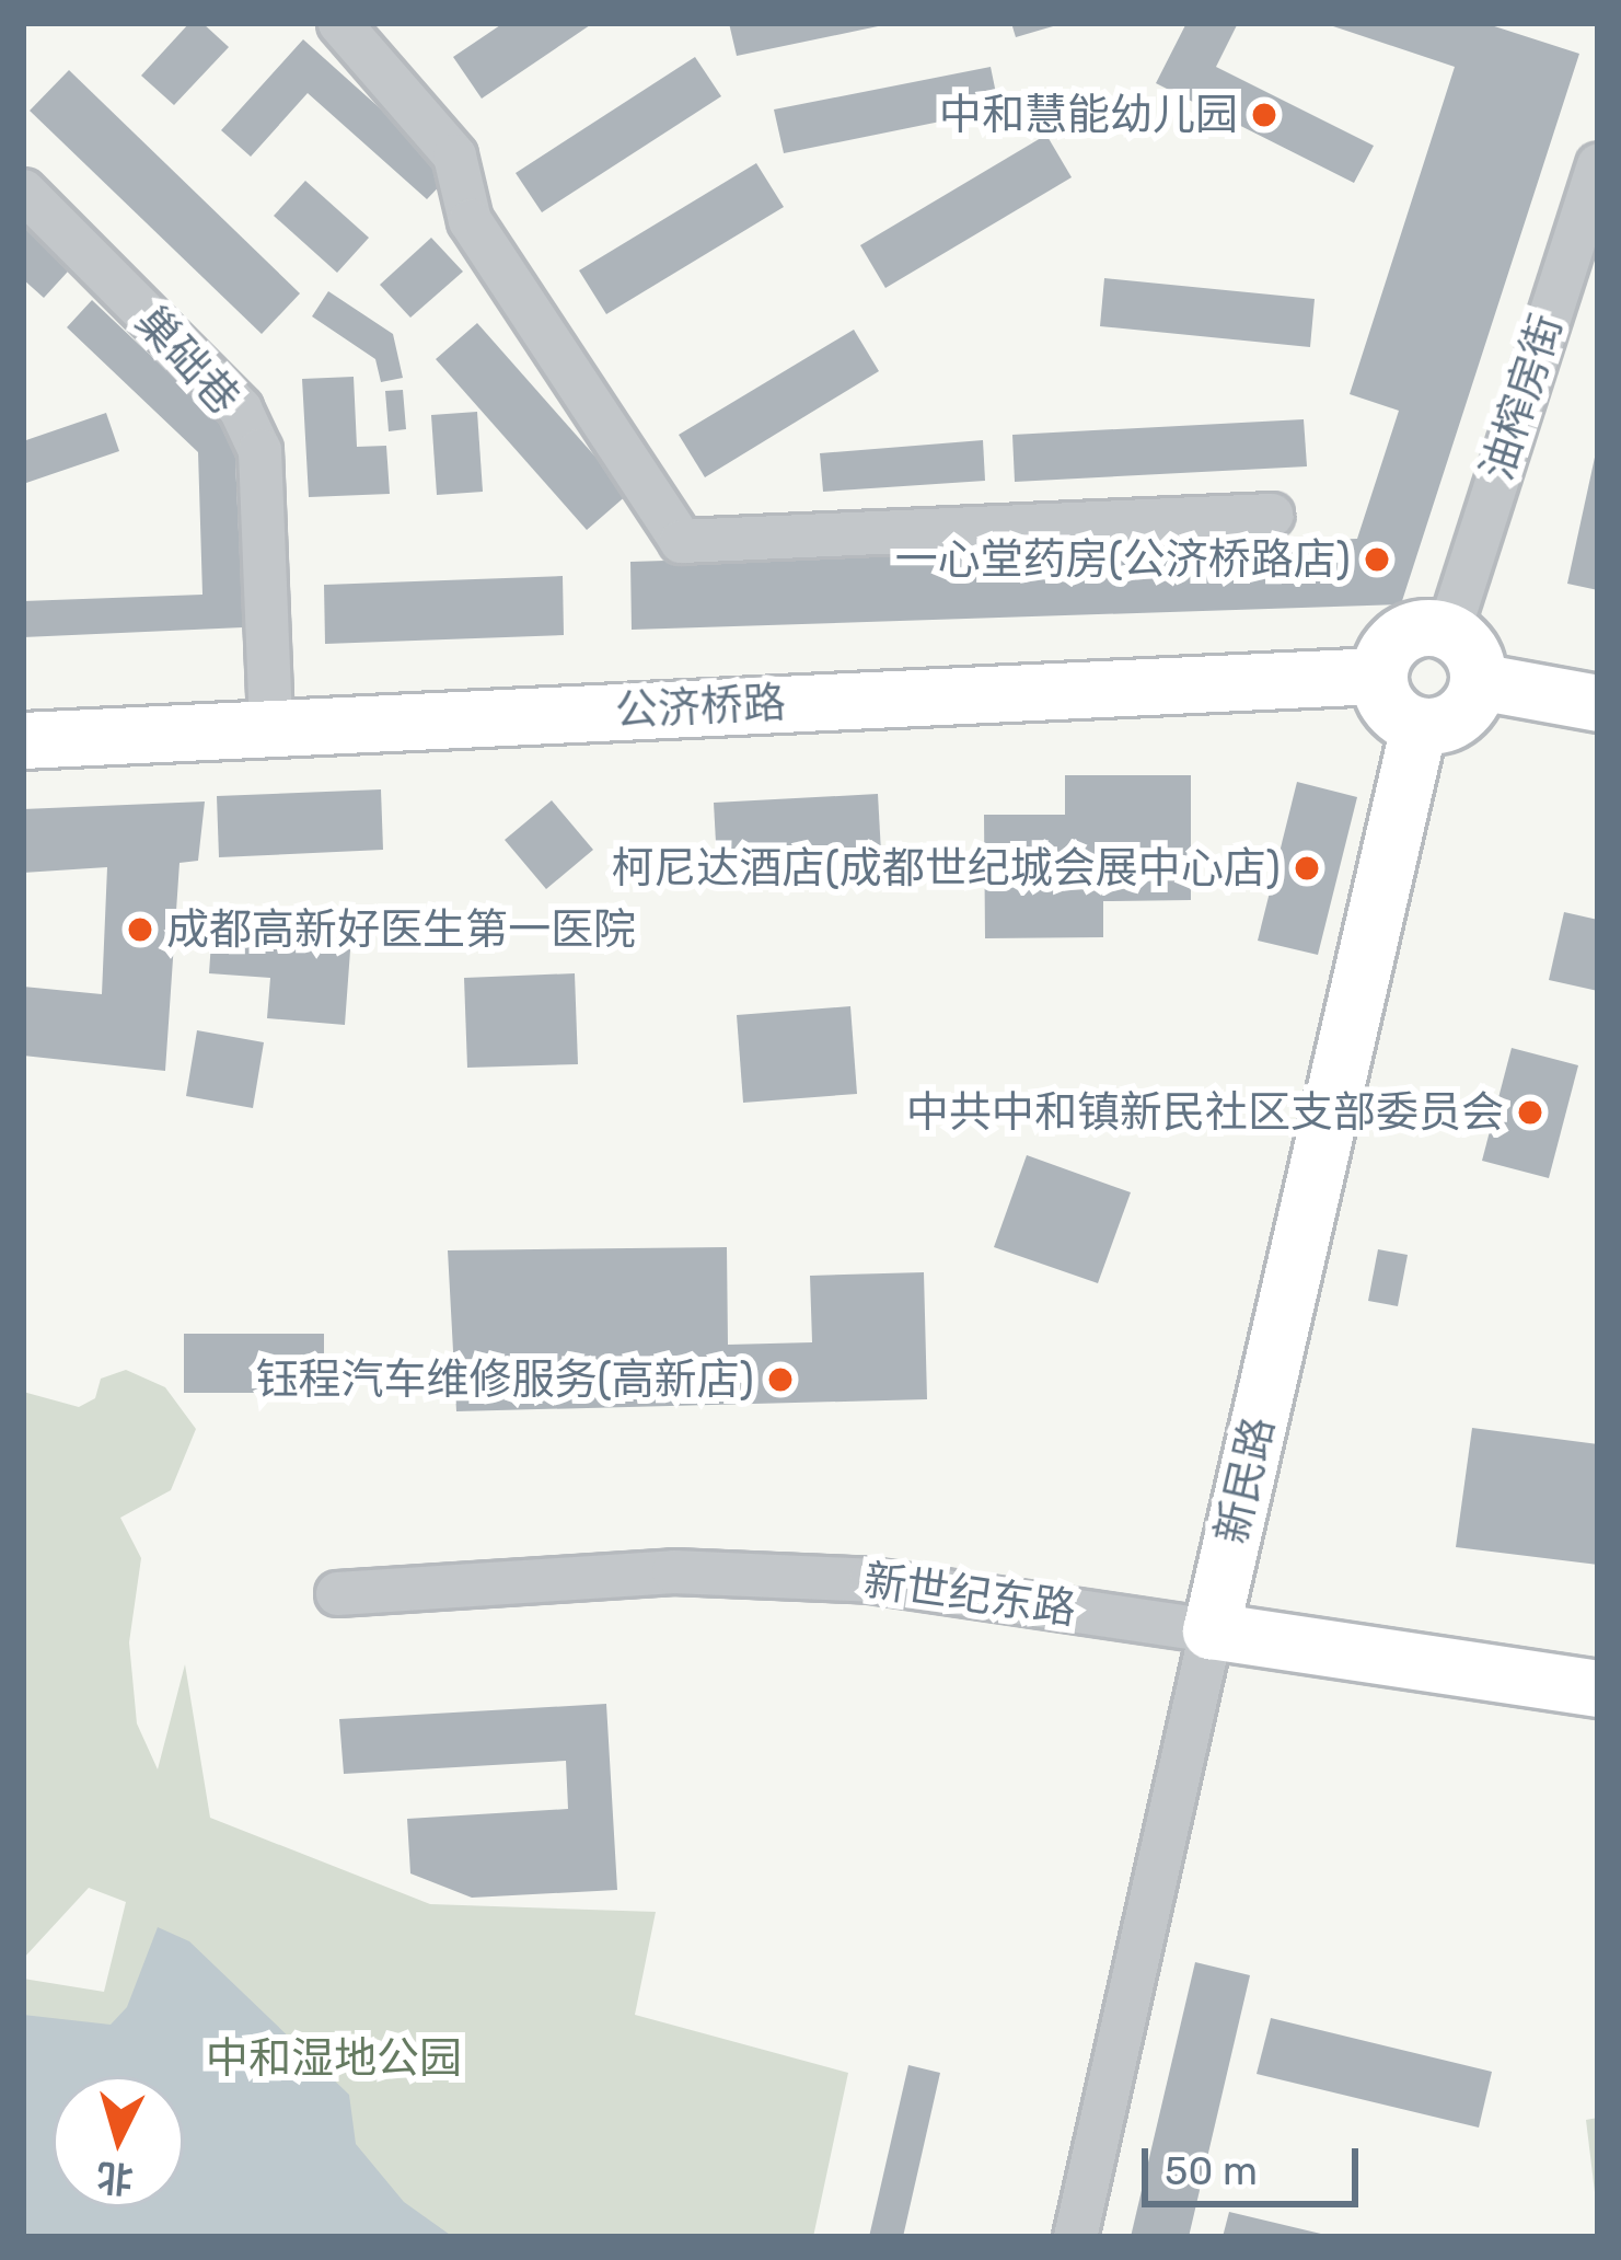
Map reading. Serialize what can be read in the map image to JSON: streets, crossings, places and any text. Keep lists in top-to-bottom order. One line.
{"streets":{"main road":["公济桥路","新民路","新世纪东路"],"street":["巢础巷","油榨房街"]},"crossings":[["巢础巷","公济桥路"],["油榨房街","公济桥路"],["油榨房街","新民路"],["公济桥路","新民路"],["新民路","新世纪东路"]],"parks":["中和湿地公园"],"places":["中和慧能幼儿园","一心堂药房(公济桥路店)","柯尼达酒店(成都世纪城会展中心店)","成都高新好医生第一医院","中共中和镇新民社区支部委员会","钰程汽车维修服务(高新店)"],"scale_bar":"50 m","north":"bottom"}
